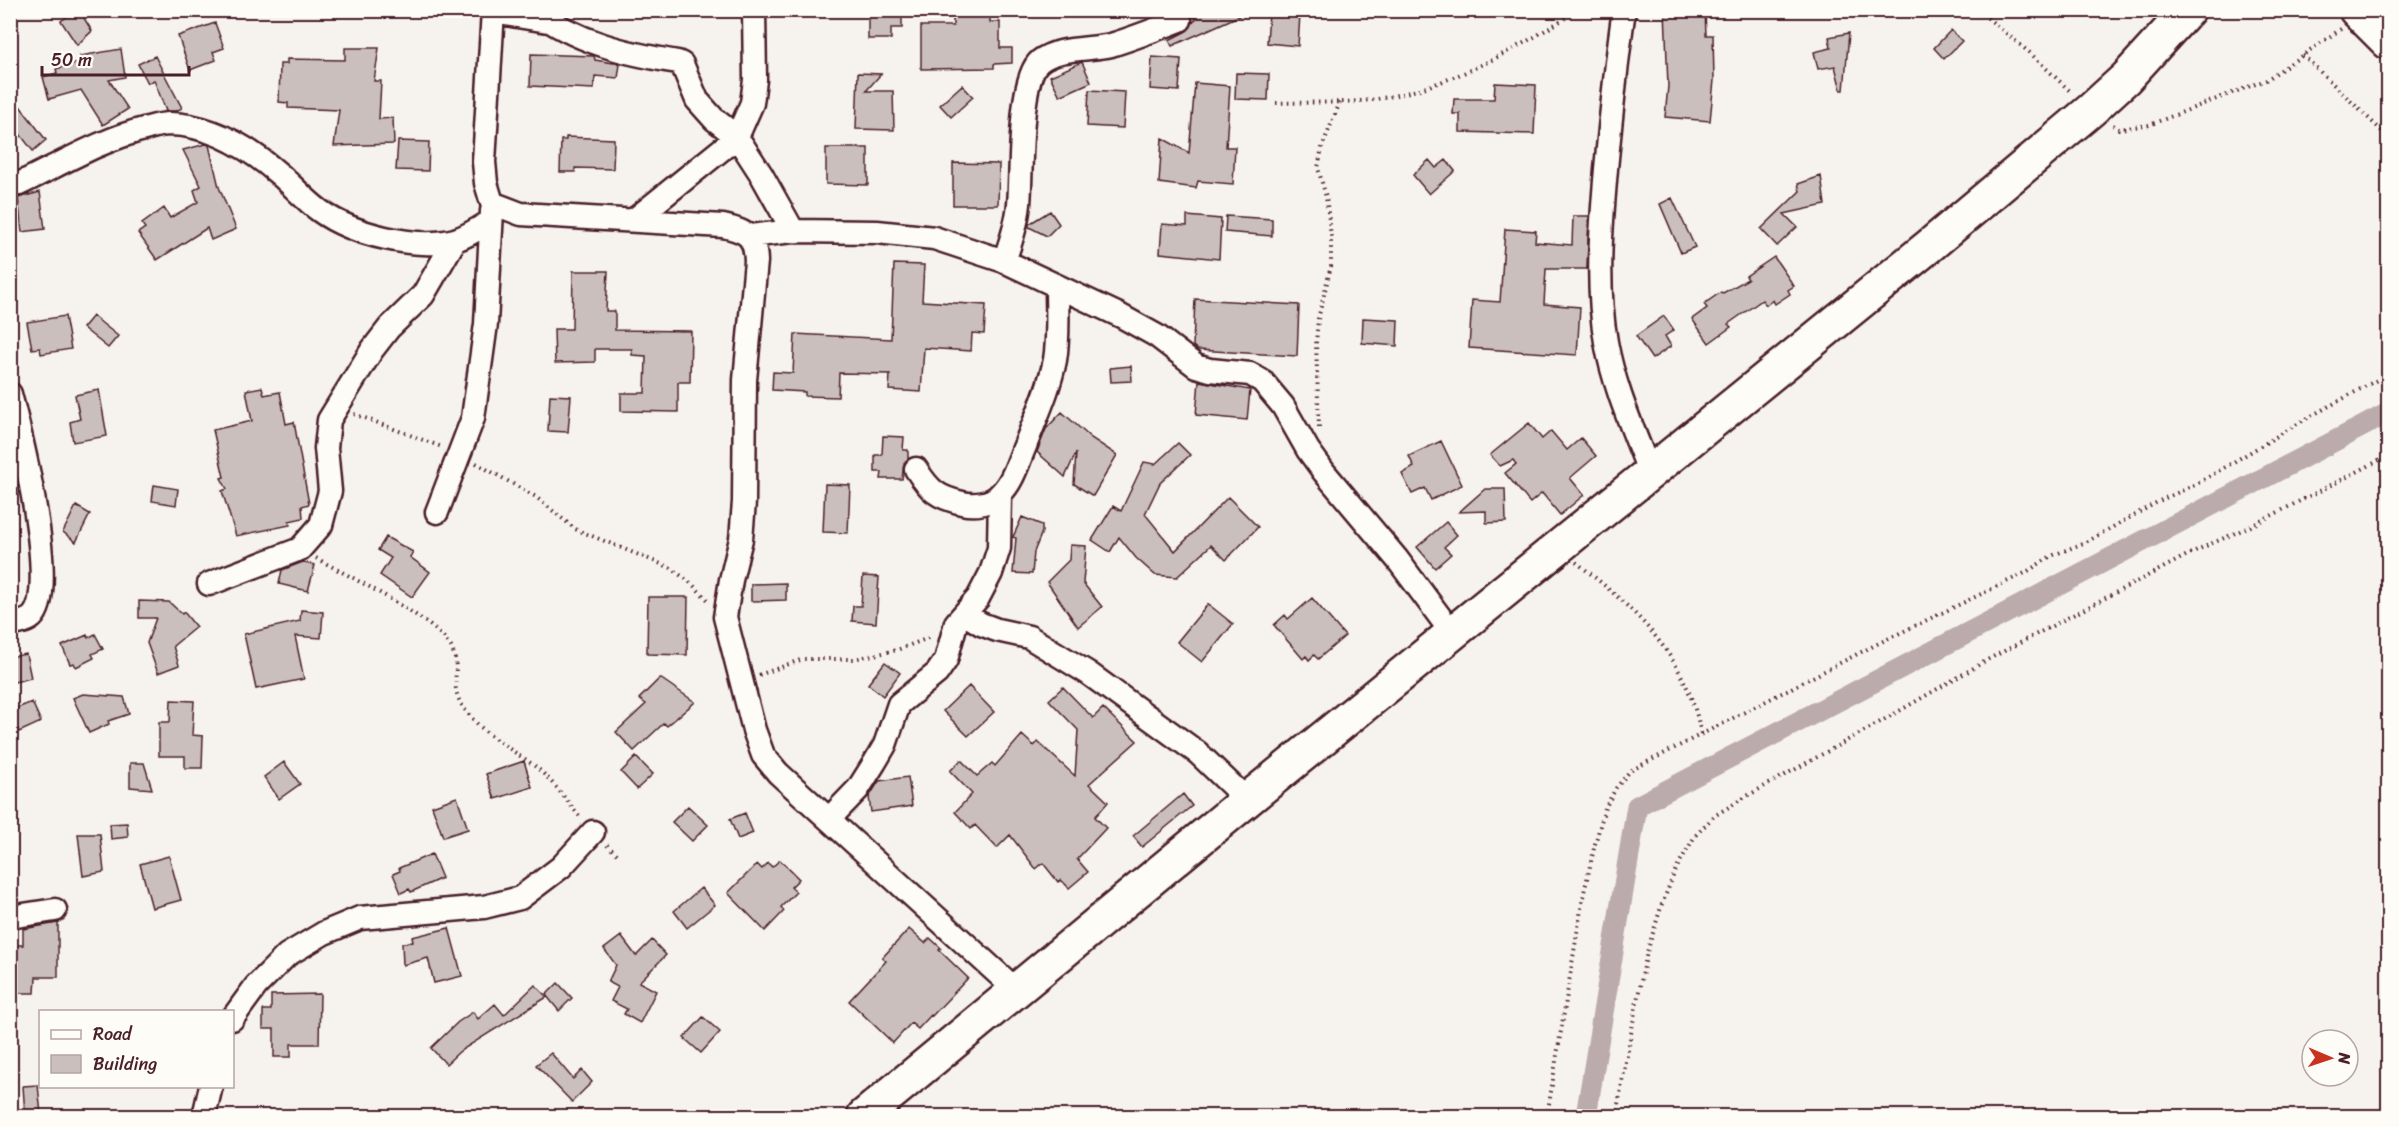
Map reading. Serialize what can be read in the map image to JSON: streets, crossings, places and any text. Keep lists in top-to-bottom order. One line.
{"legend":["Road","Building"],"scale_bar":"50 m","north":"right"}
